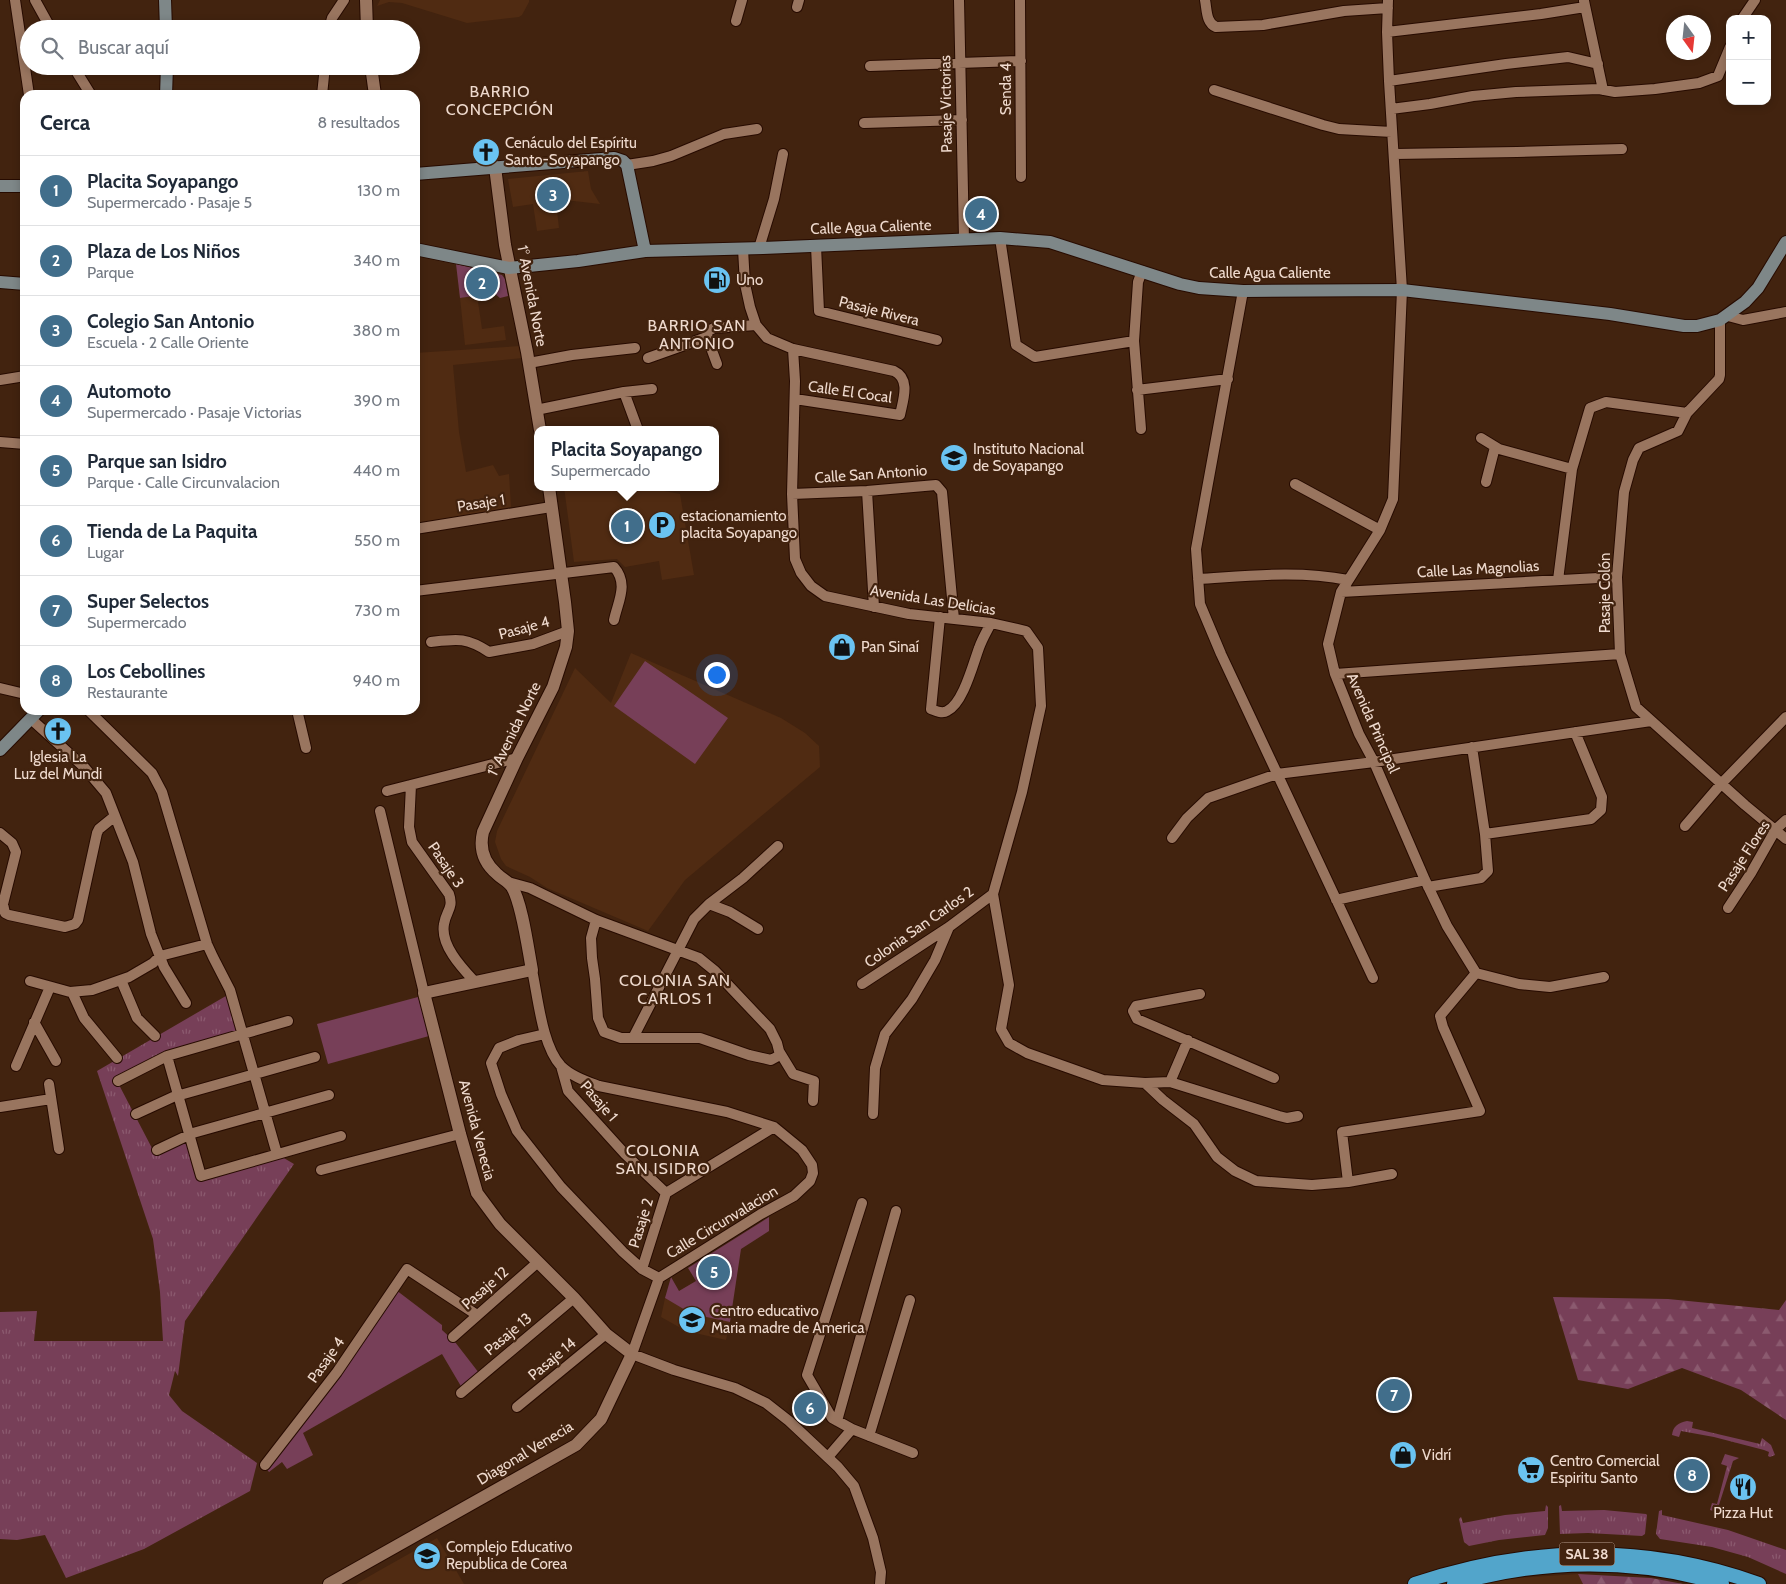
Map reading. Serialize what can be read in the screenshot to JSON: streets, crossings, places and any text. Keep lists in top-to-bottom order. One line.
{"streets":{"highway":["SAL 38"],"main road":["Calle Agua Caliente"],"street":["Senda 4","Pasaje Victorias","1° Avenida Norte","Pasaje Rivera","Calle El Cocal","Calle San Antonio","Pasaje 1","Calle Las Magnolias","Pasaje Colón","Avenida Las Delicias","Pasaje 4","Avenida Principal","Pasaje Flores","Pasaje 3","Colonia San Carlos 2","Avenida Venecia","Calle Circunvalacion","Pasaje 2","Pasaje 12","Pasaje 13","Pasaje 14","Diagonal Venecia"]},"crossings":[["Pasaje Victorias","Calle Agua Caliente"],["Calle Agua Caliente","1° Avenida Norte"],["Calle Agua Caliente","Pasaje Rivera"],["Calle Agua Caliente","Pasaje Colón"],["Calle Agua Caliente","Avenida Principal"],["1° Avenida Norte","Pasaje 1"],["1° Avenida Norte","Pasaje 4"],["1° Avenida Norte","Calle Circunvalacion"],["Calle El Cocal","Avenida Las Delicias"],["Calle San Antonio","Avenida Las Delicias"],["Pasaje 1","Calle Circunvalacion"],["Pasaje 1","Pasaje 2"],["Calle Las Magnolias","Pasaje Colón"],["Calle Las Magnolias","Avenida Principal"],["Pasaje Colón","Pasaje Flores"],["Avenida Las Delicias","Colonia San Carlos 2"],["Pasaje 4","Pasaje 12"],["Avenida Venecia","Pasaje 12"],["Avenida Venecia","Pasaje 13"],["Avenida Venecia","Pasaje 14"],["Avenida Venecia","Diagonal Venecia"],["Calle Circunvalacion","Pasaje 2"],["Calle Circunvalacion","Diagonal Venecia"]],"districts":["BARRIO CONCEPCIÓN","BARRIO SAN ANTONIO","COLONIA SAN CARLOS 1","COLONIA SAN ISIDRO"],"places":{"church":["Cenáculo del Espíritu Santo-Soyapango","Iglesia La Luz del Mundi"],"fuel station":["Uno"],"school or university":["Instituto Nacional de Soyapango","Centro educativo Maria madre de America","Complejo Educativo Republica de Corea"],"parking":["estacionamiento placita Soyapango"],"shop":["Pan Sinaí","Vidrí"],"supermarket":["Centro Comercial Espiritu Santo"],"restaurant":["Pizza Hut"]},"north":"bottom","page":{"map_buttons":["+","−"],"search":"Buscar aquí","heading":["Cerca","8 resultados"],"list":[{"mark":"1","name":"Placita Soyapango","note":"Supermercado · Pasaje 5","value":"130 m"},{"mark":"2","name":"Plaza de Los Niños","note":"Parque","value":"340 m"},{"mark":"3","name":"Colegio San Antonio","note":"Escuela · 2 Calle Oriente","value":"380 m"},{"mark":"4","name":"Automoto","note":"Supermercado · Pasaje Victorias","value":"390 m"},{"mark":"5","name":"Parque san Isidro","note":"Parque · Calle Circunvalacion","value":"440 m"},{"mark":"6","name":"Tienda de La Paquita","note":"Lugar","value":"550 m"},{"mark":"7","name":"Super Selectos","note":"Supermercado","value":"730 m"},{"mark":"8","name":"Los Cebollines","note":"Restaurante","value":"940 m"}],"pins":["3","4","2","1","5","7","6","8"],"popup":["Placita Soyapango","Supermercado"]}}
